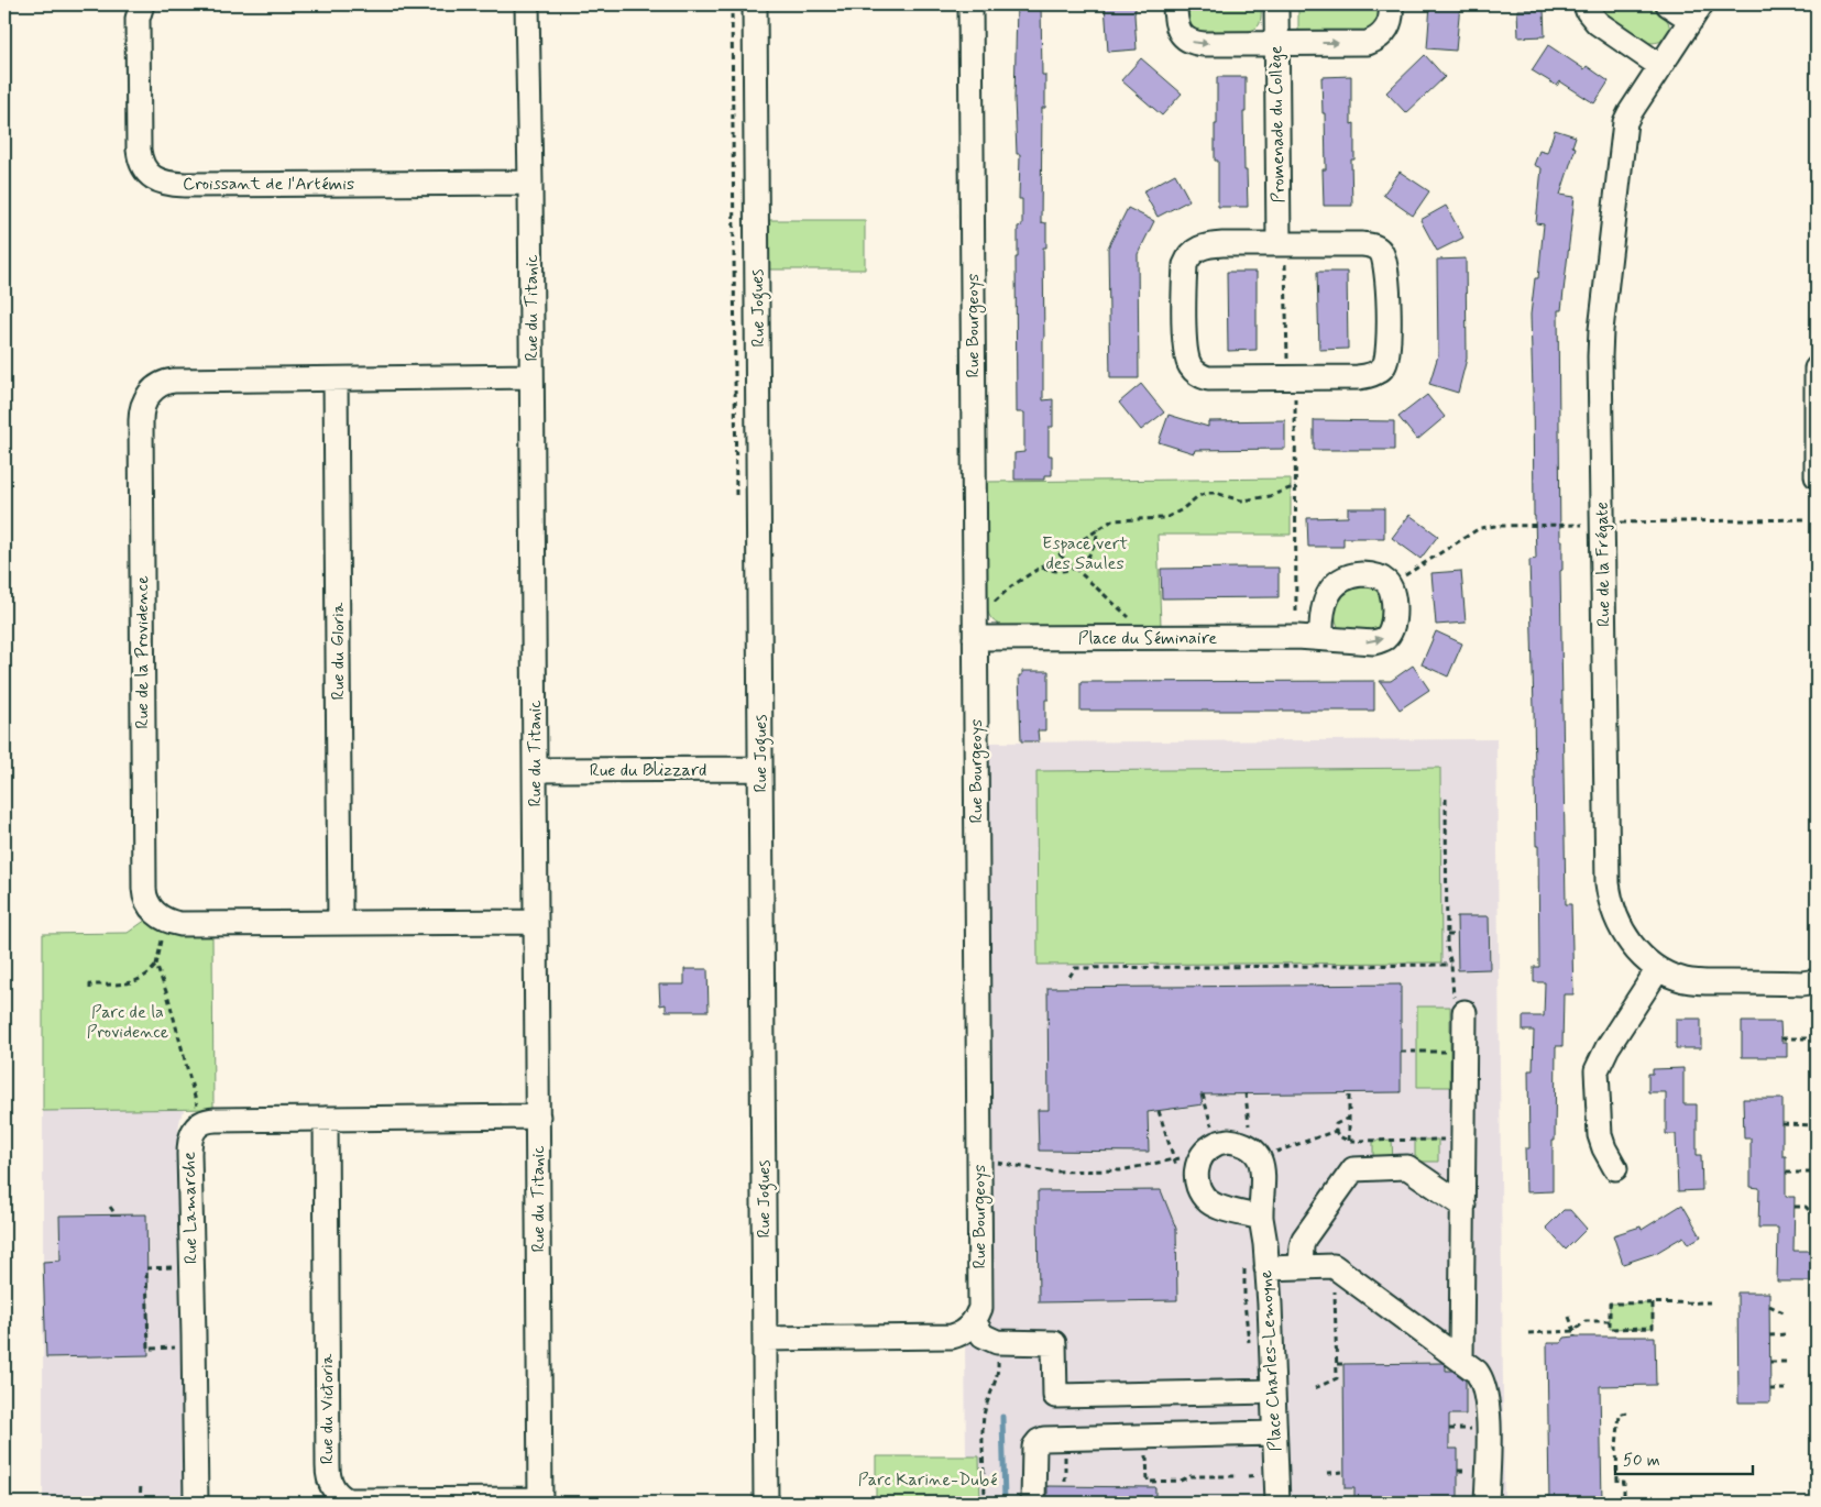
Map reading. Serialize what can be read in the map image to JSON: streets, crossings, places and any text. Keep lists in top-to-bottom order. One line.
{"streets":{"street":["Promenade du Collège","Croissant de l'Artémis","Rue du Titanic","Rue Jogues","Rue Bourgeoys","Rue de la Frégate","Place du Séminaire","Rue du Gloria","Rue de la Providence","Rue du Blizzard","Rue Lamarche","Place Charles-Lemoyne","Rue du Victoria"]},"crossings":[["Croissant de l'Artémis","Rue du Titanic"],["Rue du Titanic","Rue de la Providence"],["Rue du Titanic","Rue du Blizzard"],["Rue du Titanic","Rue Lamarche"],["Rue du Titanic","Rue du Victoria"],["Rue Jogues","Rue du Blizzard"],["Rue Bourgeoys","Place du Séminaire"],["Rue du Gloria","Rue de la Providence"],["Rue Lamarche","Rue du Victoria"]],"parks":["Espace vert des Saules","Parc de la Providence","Parc Karine-Dubé"],"scale_bar":"50 m"}
